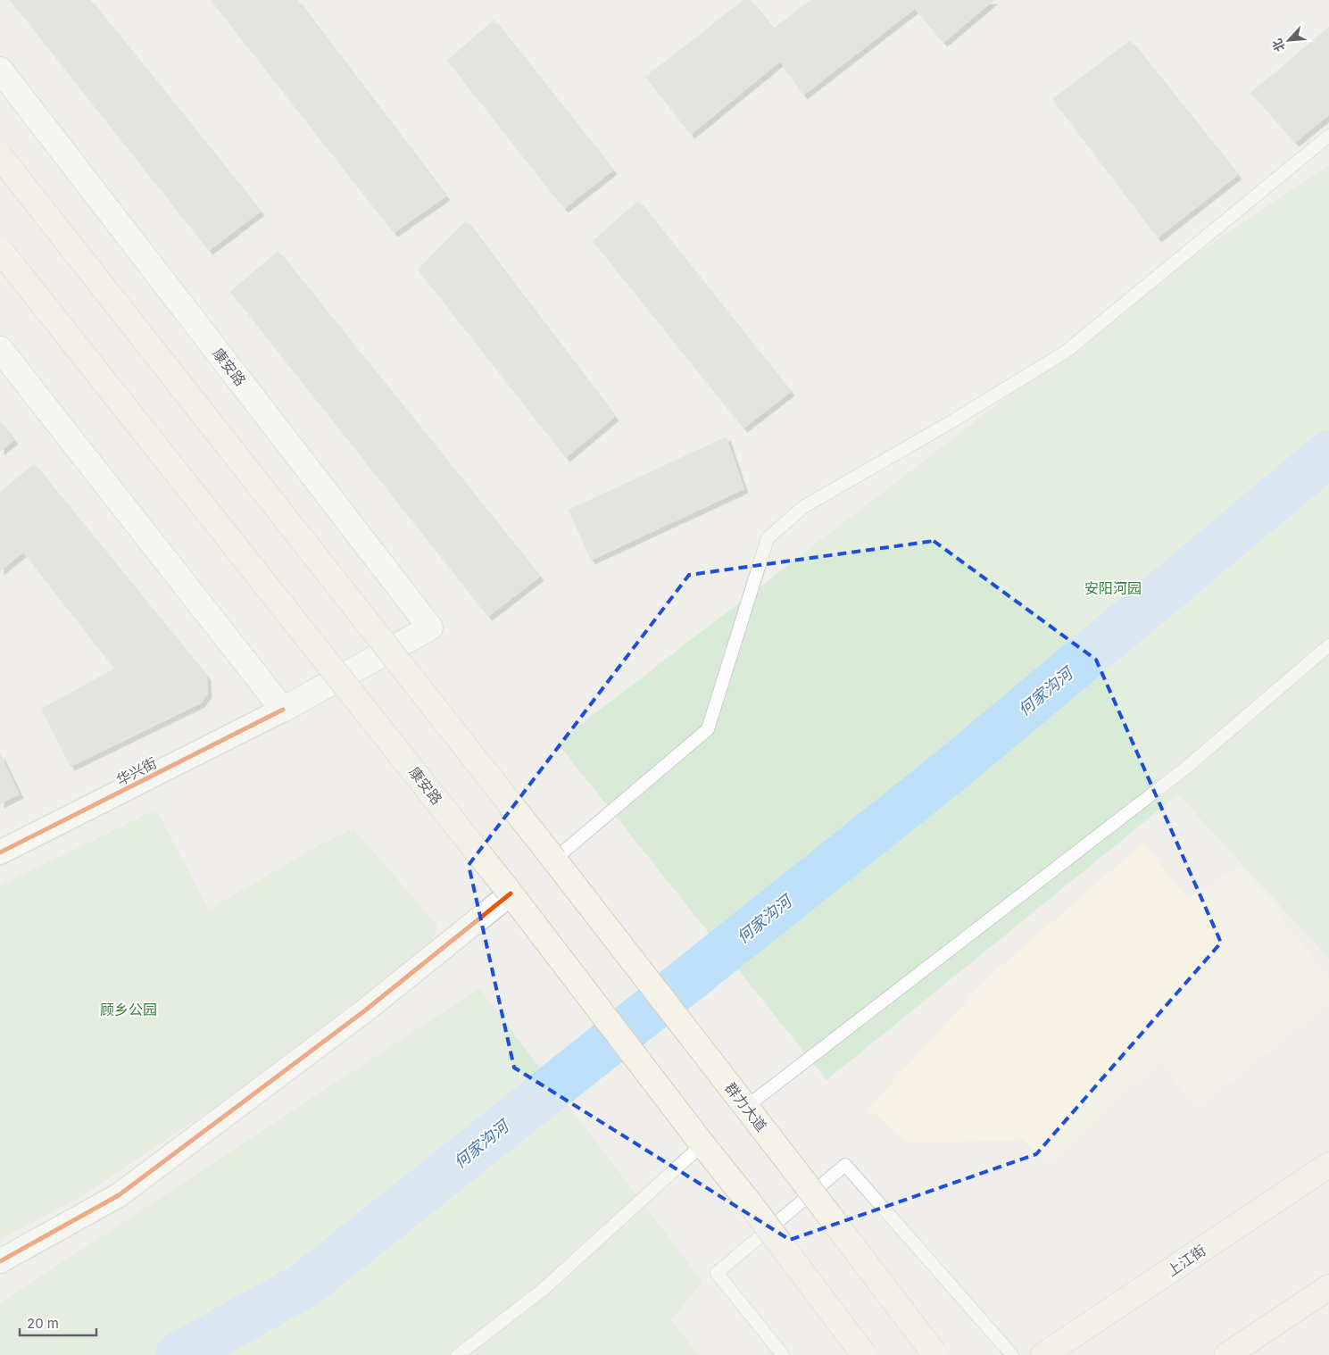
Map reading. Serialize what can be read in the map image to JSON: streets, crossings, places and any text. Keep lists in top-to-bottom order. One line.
{"streets":{"main road":["康安路","群力大道","上江街"],"street":["华兴街"]},"crossings":[["康安路","华兴街"]],"water":["何家沟河"],"parks":["安阳河园","顾乡公园"],"scale_bar":"20 m","north":"bottom left"}
